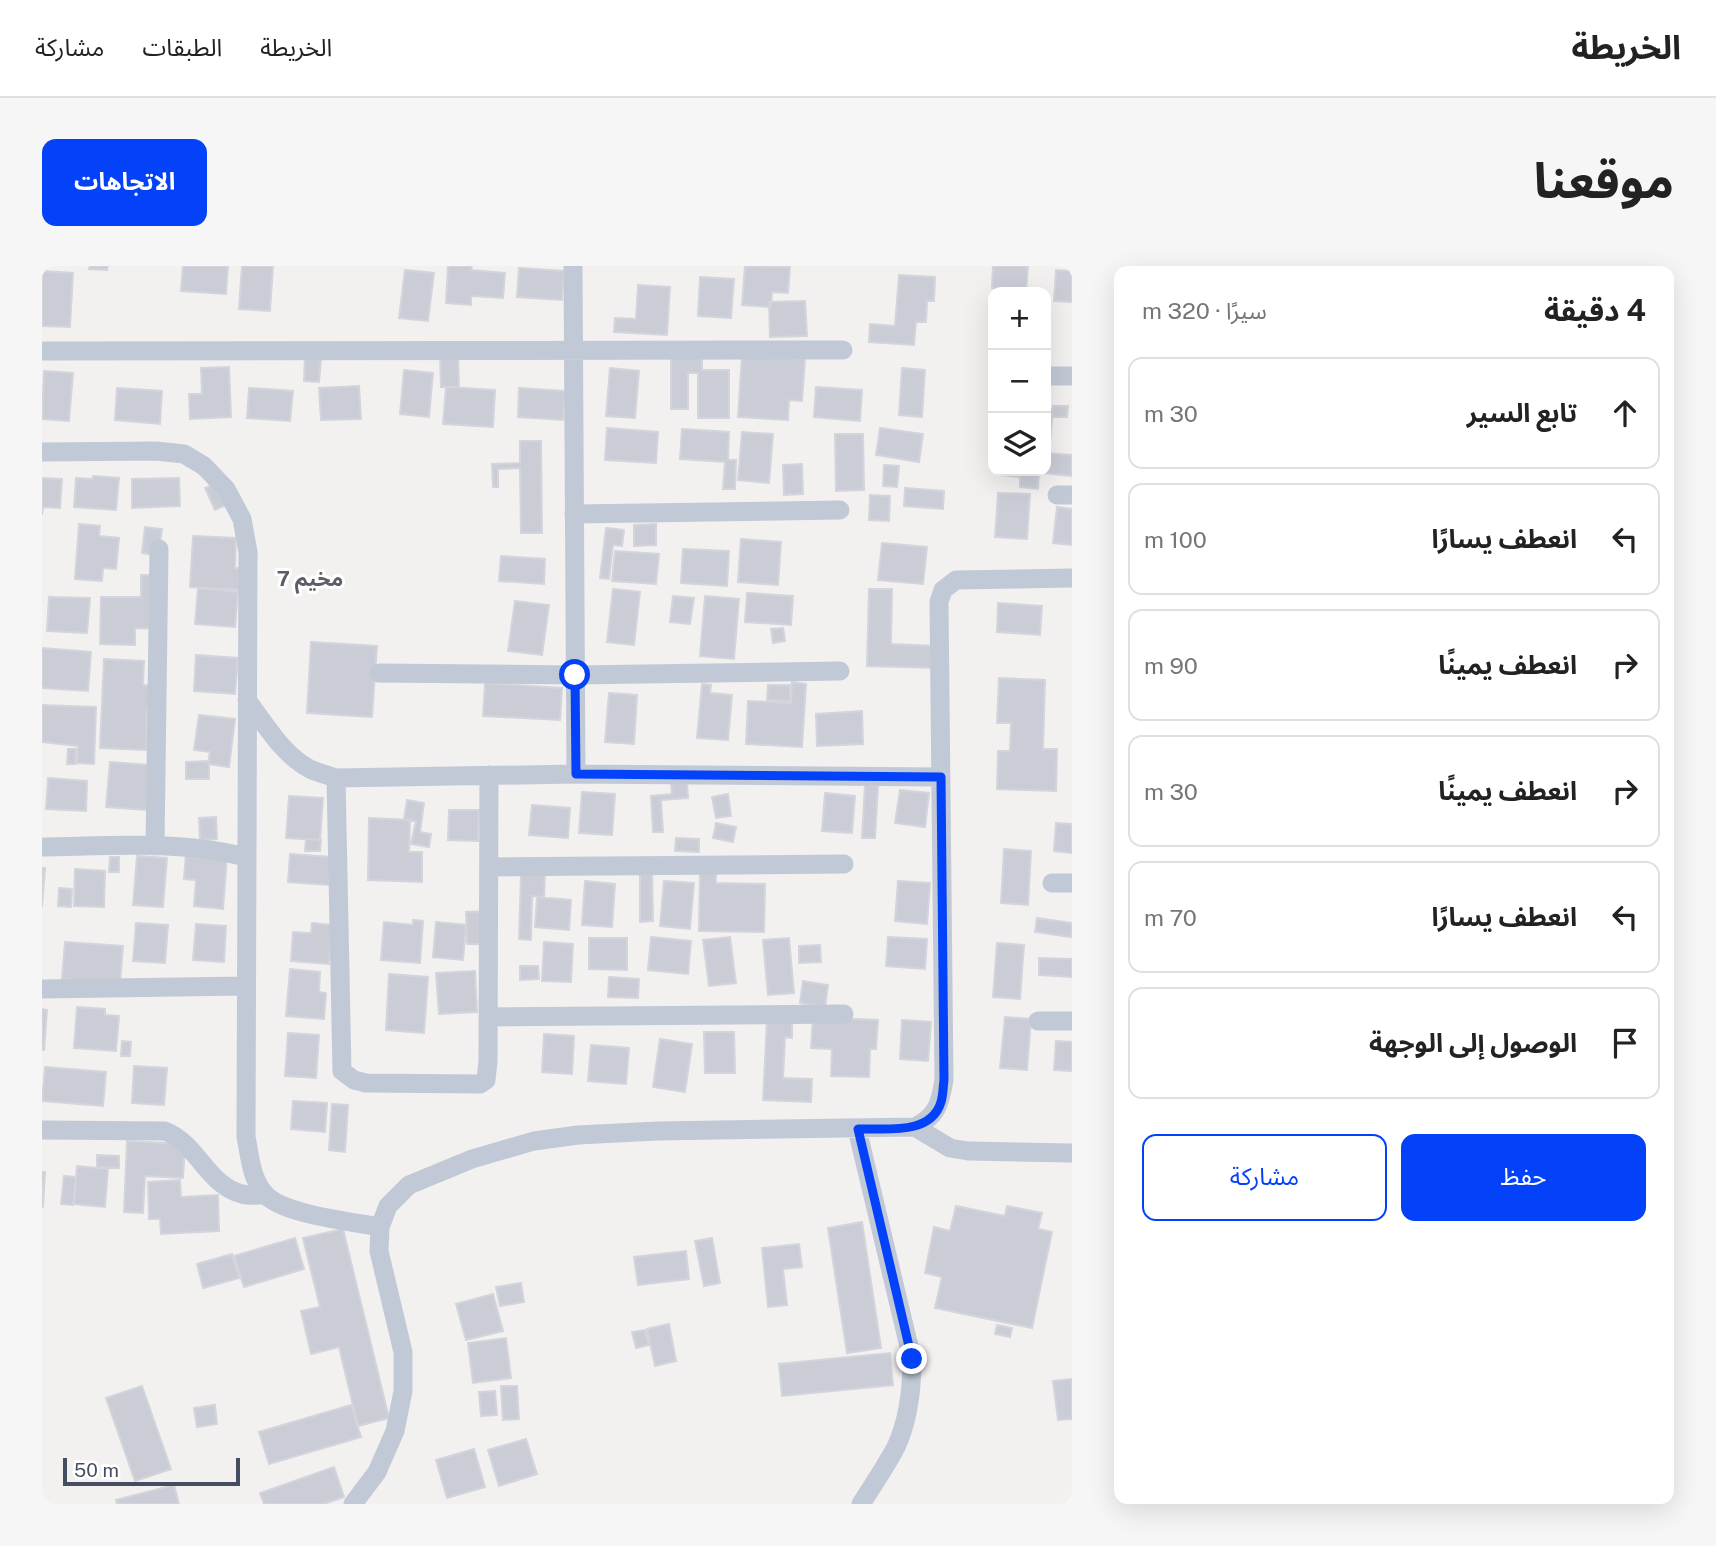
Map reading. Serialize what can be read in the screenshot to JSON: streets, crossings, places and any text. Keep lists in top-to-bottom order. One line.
{"districts":["مخيم 7"],"scale_bar":"50 m","page":{"header":"الخريطة","nav":["الخريطة","الطبقات","مشاركة"],"title":"موقعنا","buttons":["الاتجاهات",["حفظ","مشاركة"]],"heading":["4 دقيقة","سيرًا · 320 m"],"map_buttons":["+","−"],"list":[["تابع السير","30 m"],["انعطف يسارًا","100 m"],["انعطف يمينًا","90 m"],["انعطف يمينًا","30 m"],["انعطف يسارًا","70 m"],"الوصول إلى الوجهة"],"scale":"50 m"}}
